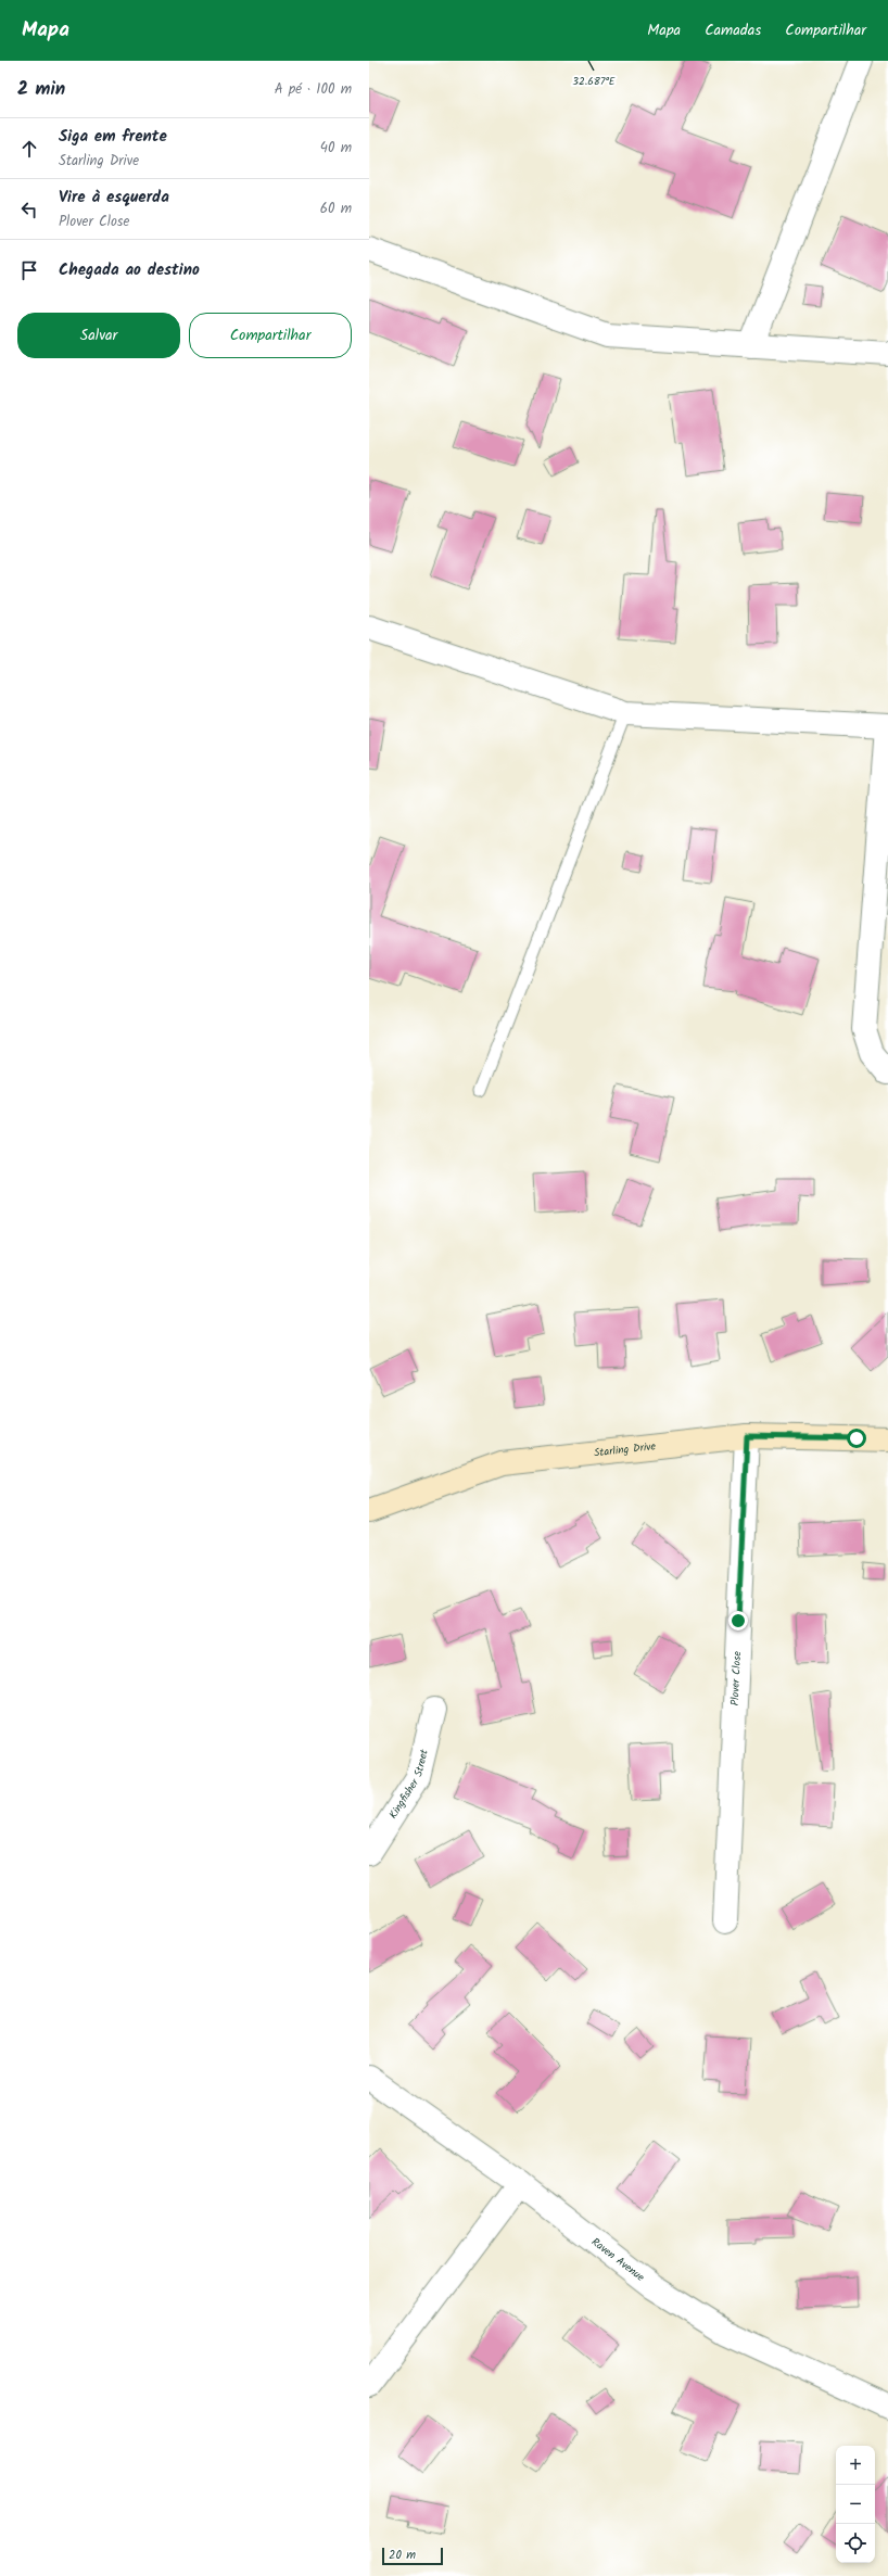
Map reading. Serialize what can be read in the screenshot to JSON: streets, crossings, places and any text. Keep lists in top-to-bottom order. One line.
{"streets":{"street":["Starling Drive","Plover Close","Kingfisher Street","Raven Avenue"]},"crossings":[["Starling Drive","Plover Close"]],"scale_bar":"20 m","page":{"header":"Mapa","nav":["Mapa","Camadas","Compartilhar"],"heading":["2 min","A pé · 100 m"],"list":[["Siga em frente","Starling Drive","40 m"],["Vire à esquerda","Plover Close","60 m"],"Chegada ao destino"],"buttons":["Salvar","Compartilhar"],"map_buttons":["+","−"],"scale":"20 m"},"coordinates":["32.687°E"]}
